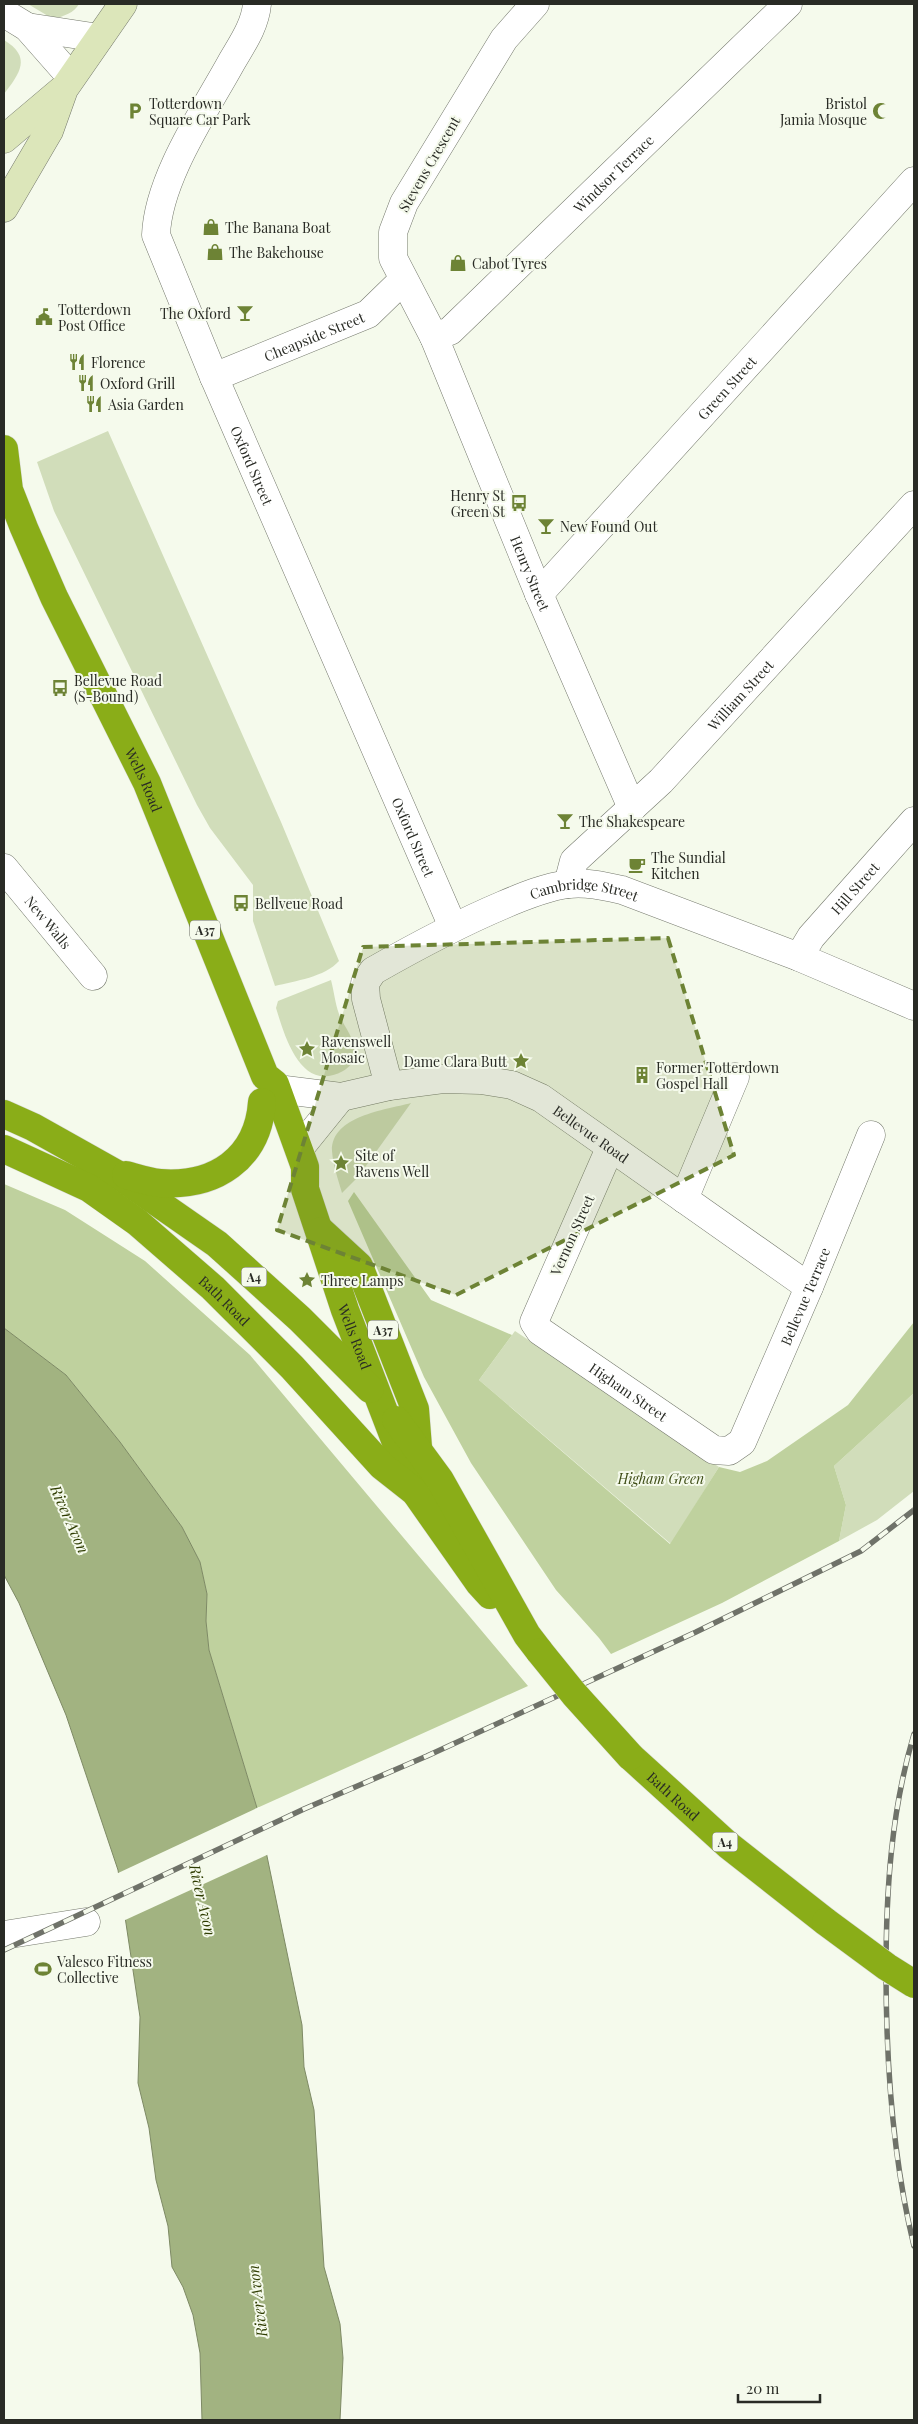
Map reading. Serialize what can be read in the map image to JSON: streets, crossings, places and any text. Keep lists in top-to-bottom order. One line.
{"streets":{"highway":["Wells Road","A37","A4","Bath Road"],"street":["Stevens Crescent","Windsor Terrace","Cheapside Street","Green Street","Oxford Street","Henry Street","William Street","Hill Street","Cambridge Street","New Walls","Bellevue Road","Vernon Street","Bellevue Terrace","Higham Street"]},"crossings":[["Stevens Crescent","Windsor Terrace"],["Stevens Crescent","Cheapside Street"],["Stevens Crescent","Henry Street"],["Windsor Terrace","Henry Street"],["Cheapside Street","Oxford Street"],["Green Street","Henry Street"],["Oxford Street","Cambridge Street"],["Henry Street","William Street"],["William Street","Cambridge Street"],["Wells Road","A37"],["Wells Road","Bellevue Road"],["Wells Road","Bath Road"],["Hill Street","Cambridge Street"],["Cambridge Street","Bellevue Road"],["A37","Bath Road"],["Bellevue Road","Vernon Street"],["Bellevue Road","Bellevue Terrace"],["Vernon Street","Higham Street"],["Bellevue Terrace","Higham Street"]],"water":["River Avon"],"parks":["Higham Green"],"places":{"parking":["Totterdown Square Car Park"],"mosque":["Bristol Jamia Mosque"],"shop":["The Banana Boat","The Bakehouse","Cabot Tyres"],"bar":["The Oxford","New Found Out","The Shakespeare"],"public building":["Totterdown Post Office"],"restaurant":["Florence","Oxford Grill","Asia Garden"],"bus stop":["Henry St Green St","Bellevue Road (S-Bound)","Bellveue Road"],"cafe":["The Sundial Kitchen"],"place":["Ravenswell Mosaic","Dame Clara Butt","Site of Ravens Well","Three Lamps"],"building":["Former Totterdown Gospel Hall"],"sports":["Valesco Fitness Collective"]},"scale_bar":"20 m"}
